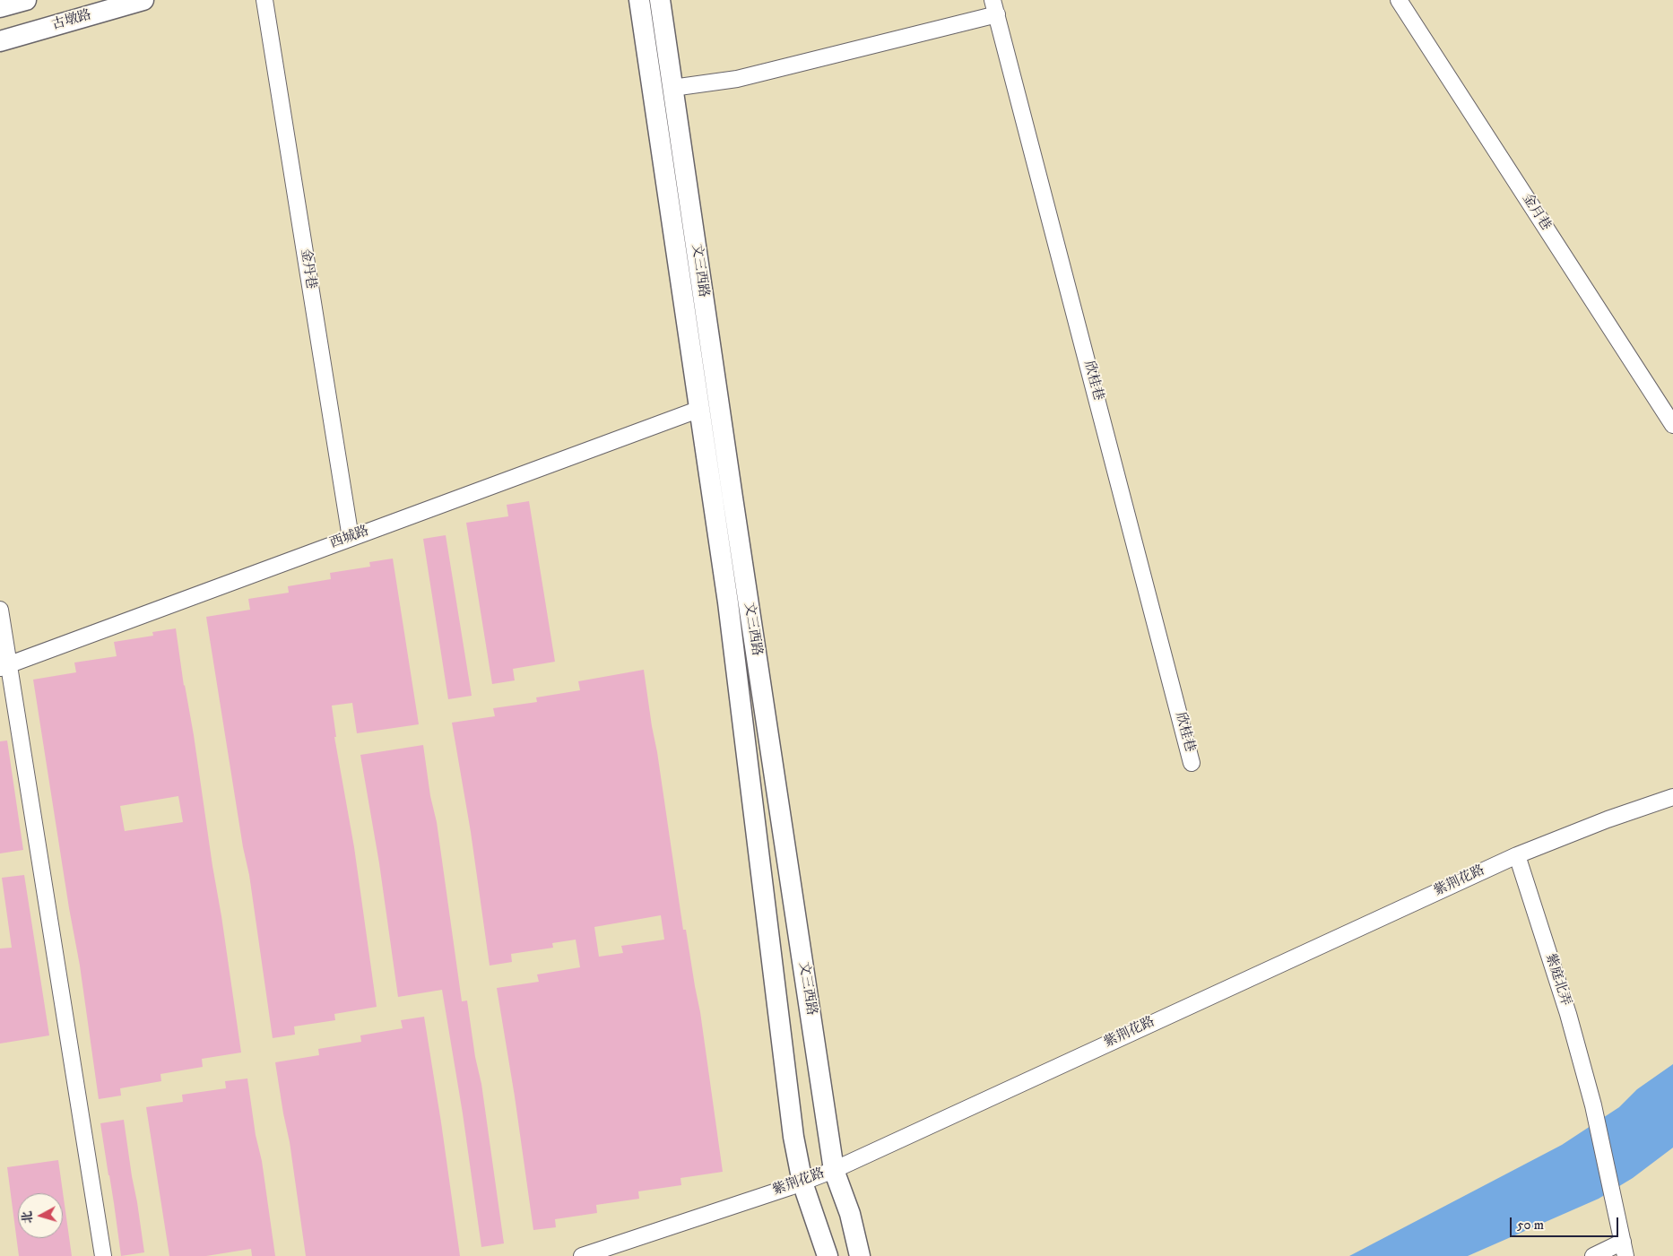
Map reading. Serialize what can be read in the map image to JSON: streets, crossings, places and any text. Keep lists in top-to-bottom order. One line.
{"streets":{"main road":["古墩路","文三西路"],"street":["金月巷","金丹巷","欣桂巷","西城路","紫荆花路","紫庭北弄"]},"crossings":[["金丹巷","西城路"],["文三西路","西城路"],["文三西路","紫荆花路"],["紫荆花路","紫庭北弄"]],"scale_bar":"50 m","north":"left"}
